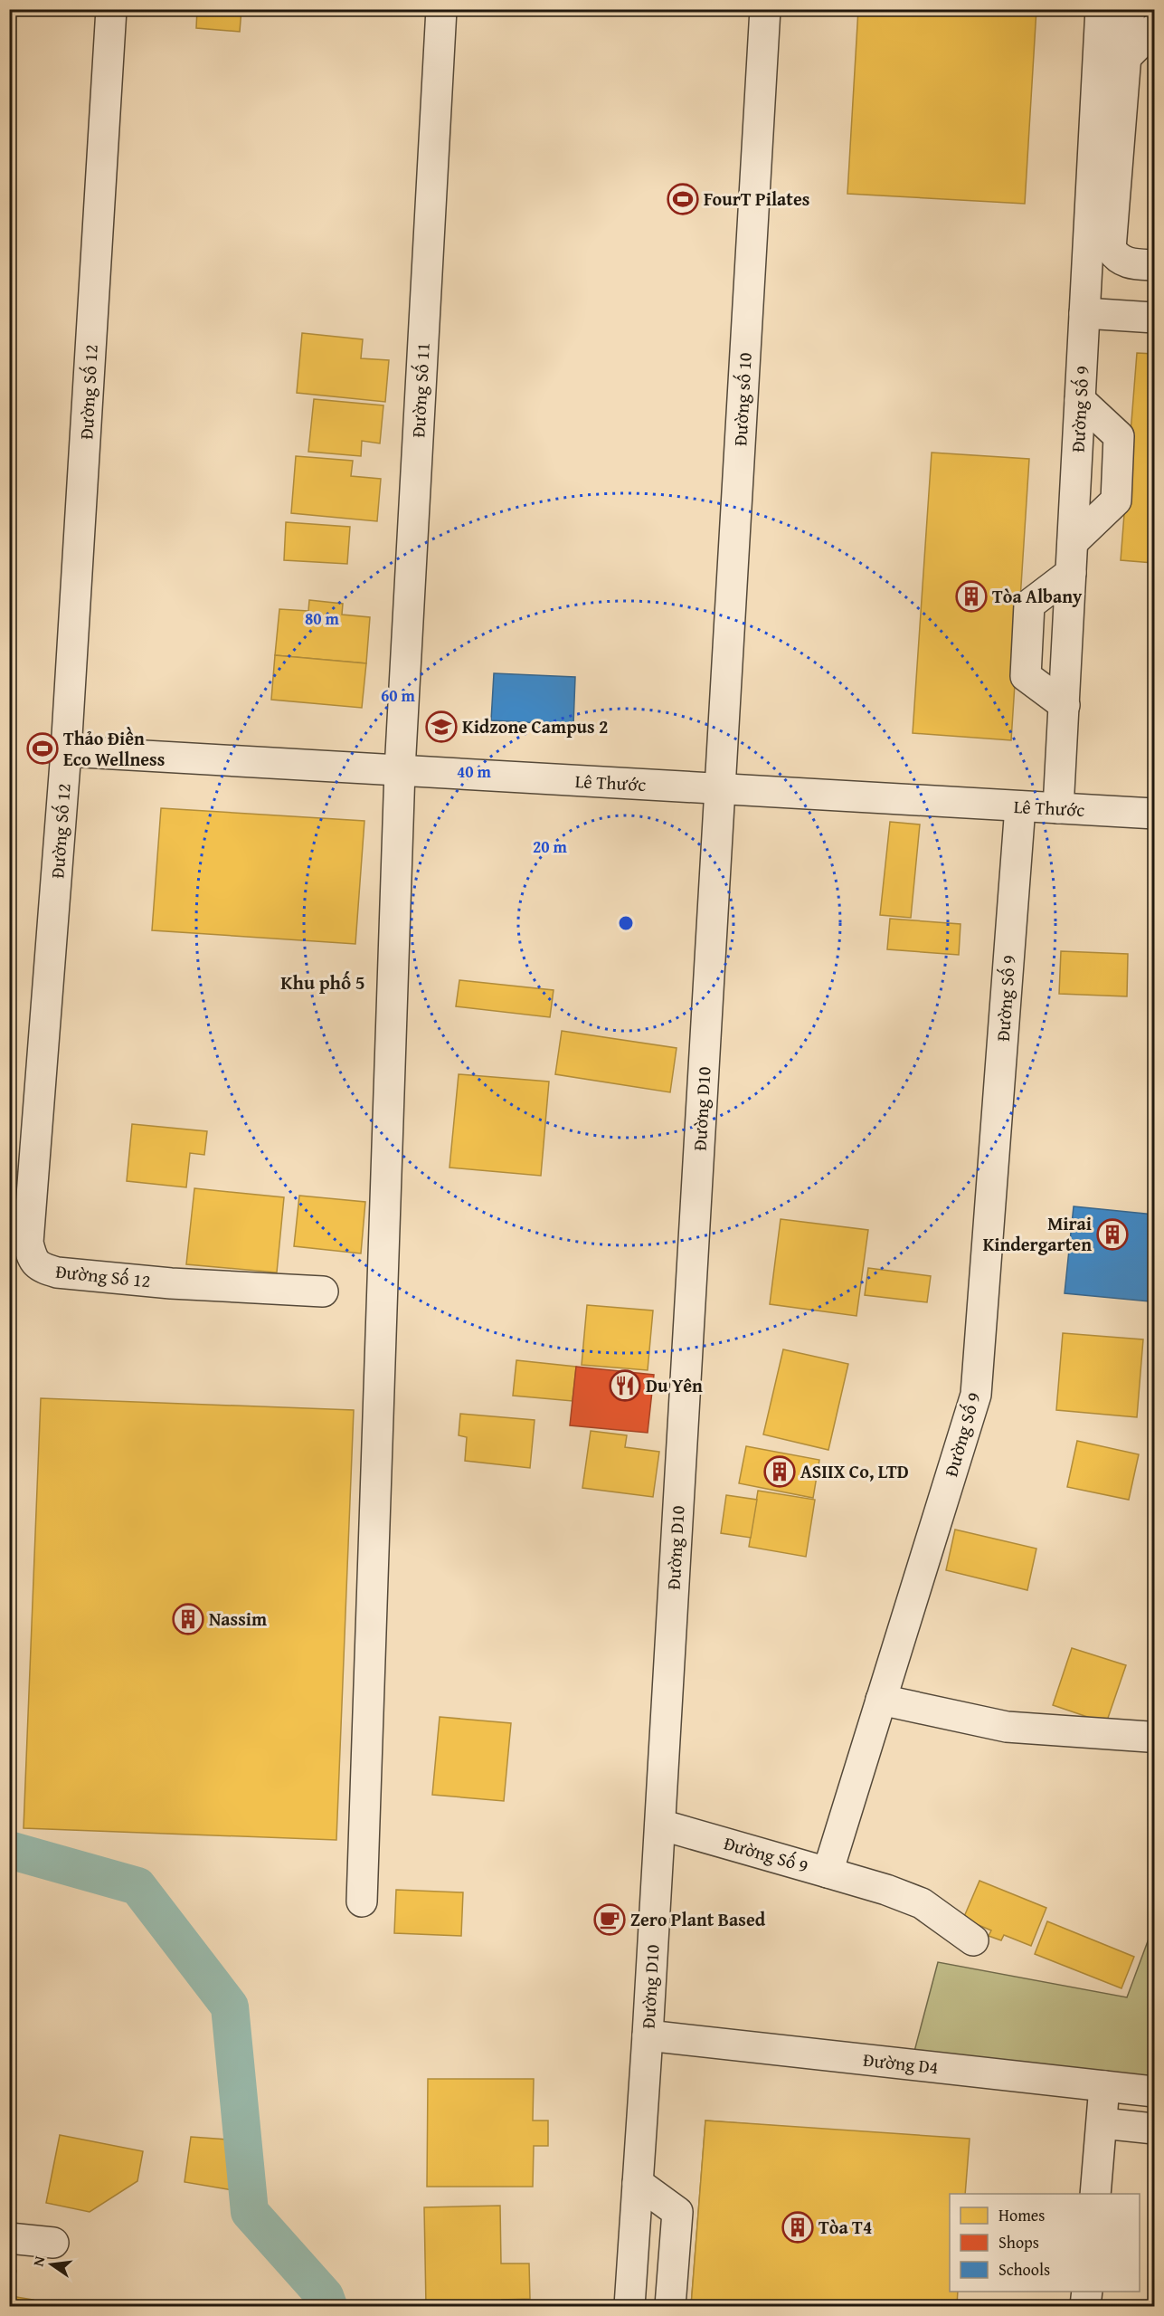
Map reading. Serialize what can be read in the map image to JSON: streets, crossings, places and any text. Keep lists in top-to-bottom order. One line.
{"streets":{"street":["Đường Số 11","Đường Số 12","Đường số 10","Đường Số 9","Lê Thước","Đường D10","Đường D4"]},"crossings":[["Đường Số 11","Lê Thước"],["Đường Số 12","Lê Thước"],["Đường số 10","Lê Thước"],["Đường số 10","Đường D10"],["Đường Số 9","Lê Thước"],["Đường Số 9","Đường D10"],["Lê Thước","Đường D10"],["Đường D10","Đường D4"]],"districts":["Khu phố 5"],"places":{"sports":["FourT Pilates","Thảo Điền Eco Wellness"],"building":["Tòa Albany","Mirai Kindergarten","ASIIX Co, LTD","Nassim","Tòa T4"],"school or university":["Kidzone Campus 2"],"restaurant":["Du Yên"],"cafe":["Zero Plant Based"]},"legend":["Homes","Shops","Schools"],"north":"left","rings":["80 m","60 m","40 m","20 m"]}
